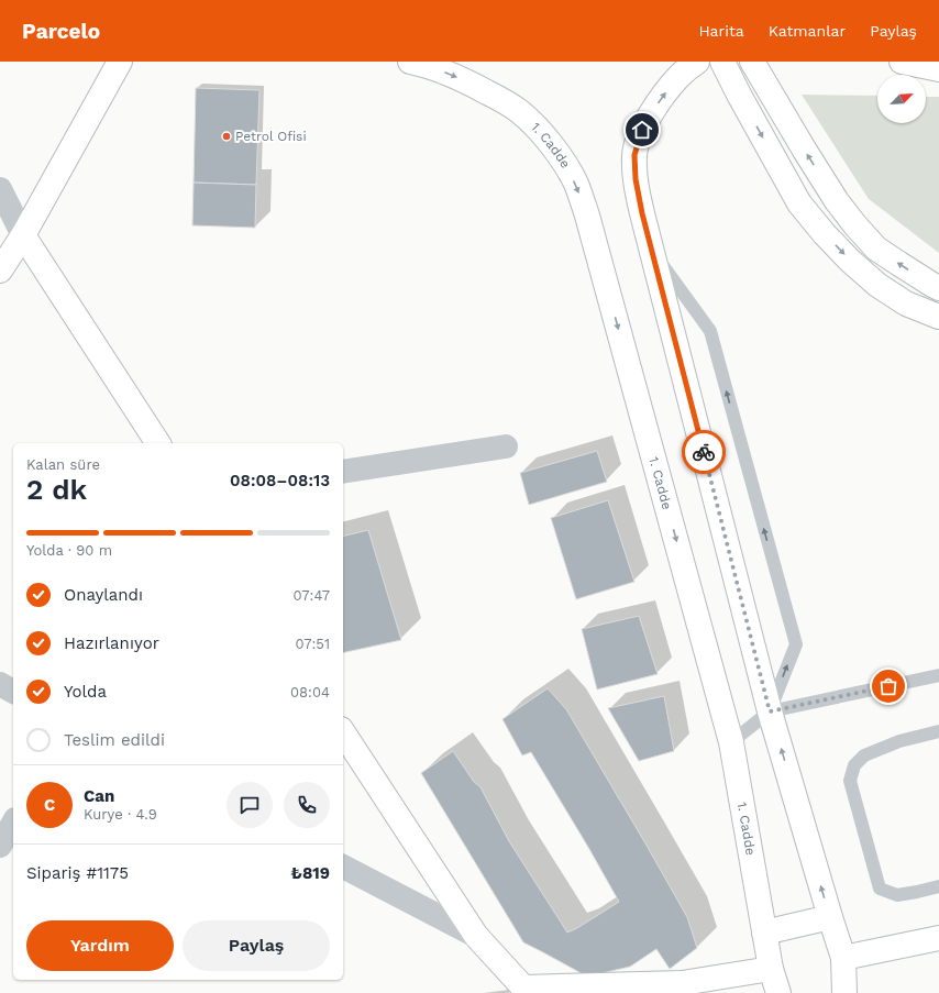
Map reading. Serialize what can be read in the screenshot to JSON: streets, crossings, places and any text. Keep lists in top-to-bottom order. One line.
{"streets":{"main road":["1. Cadde"]},"places":["Petrol Ofisi"],"north":"top right","page":{"header":"Parcelo","nav":["Harita","Katmanlar","Paylaş"],"heading":["2 dk","Kalan süre","08:08–08:13"],"panel":["Can","Kurye · 4.9","Sipariş #1175","₺819"],"bar":"Yolda · 90 m","list":[["Onaylandı","07:47"],["Hazırlanıyor","07:51"],["Yolda","08:04"],"Teslim edildi"],"round":"C","buttons":["Yardım","Paylaş"]}}
